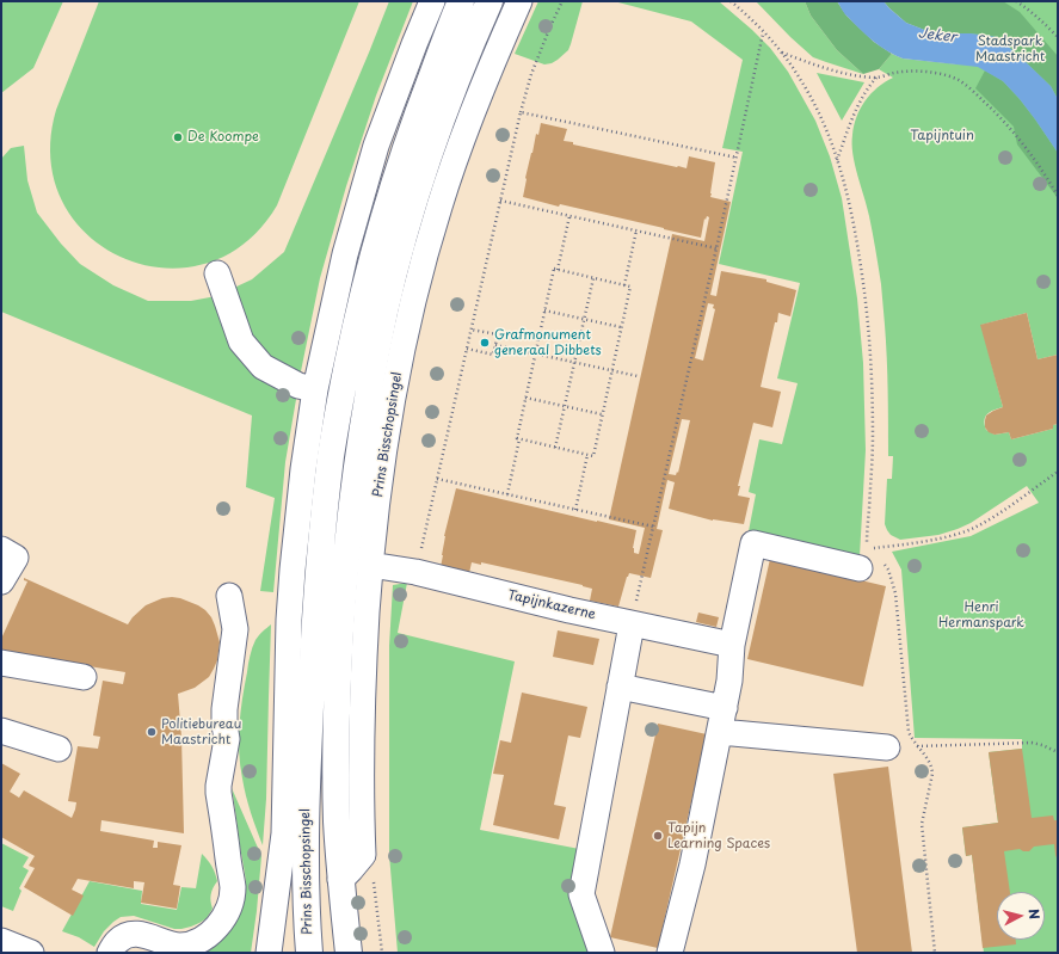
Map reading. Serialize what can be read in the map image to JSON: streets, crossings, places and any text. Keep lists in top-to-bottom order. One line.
{"streets":{"main road":["Prins Bisschopsingel"],"street":["Tapijnkazerne"]},"crossings":[["Prins Bisschopsingel","Tapijnkazerne"]],"water":["Jeker"],"parks":["Stadspark Maastricht","Tapijntuin","Henri Hermanspark"],"places":["De Koompe","Grafmonument generaal Dibbets","Politiebureau Maastricht","Tapijn Learning Spaces"],"north":"right"}
